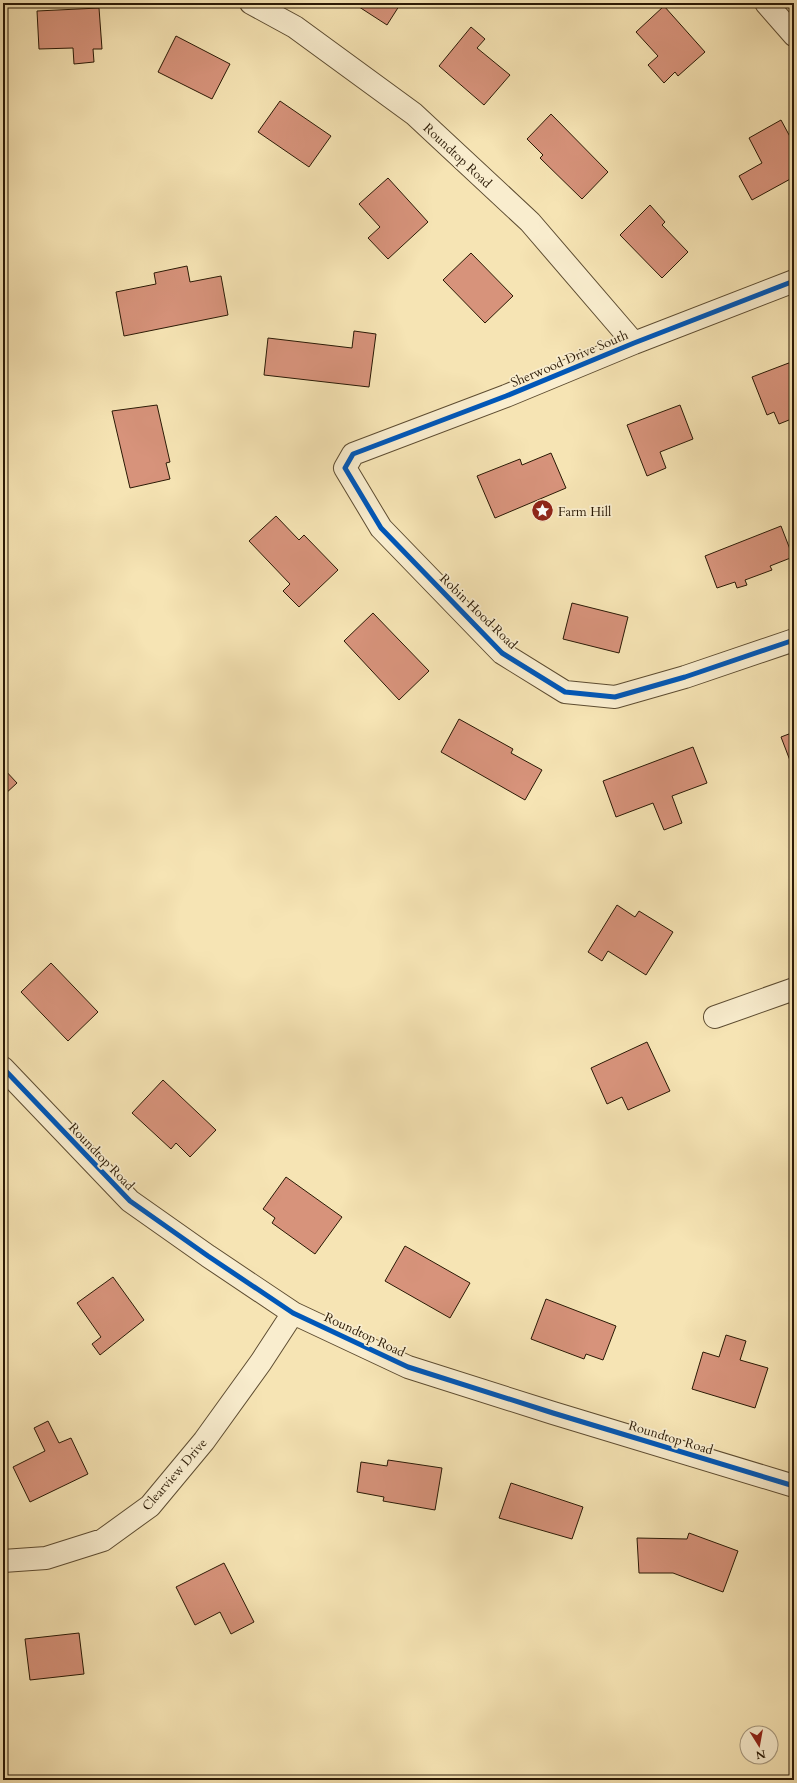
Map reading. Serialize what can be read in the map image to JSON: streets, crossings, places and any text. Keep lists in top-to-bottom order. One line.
{"streets":{"street":["Roundtop Road","Sherwood Drive South","Robin Hood Road","Clearview Drive"]},"crossings":[["Roundtop Road","Sherwood Drive South"],["Roundtop Road","Clearview Drive"],["Sherwood Drive South","Robin Hood Road"]],"places":{"place":["Farm Hill"]},"north":"bottom"}
